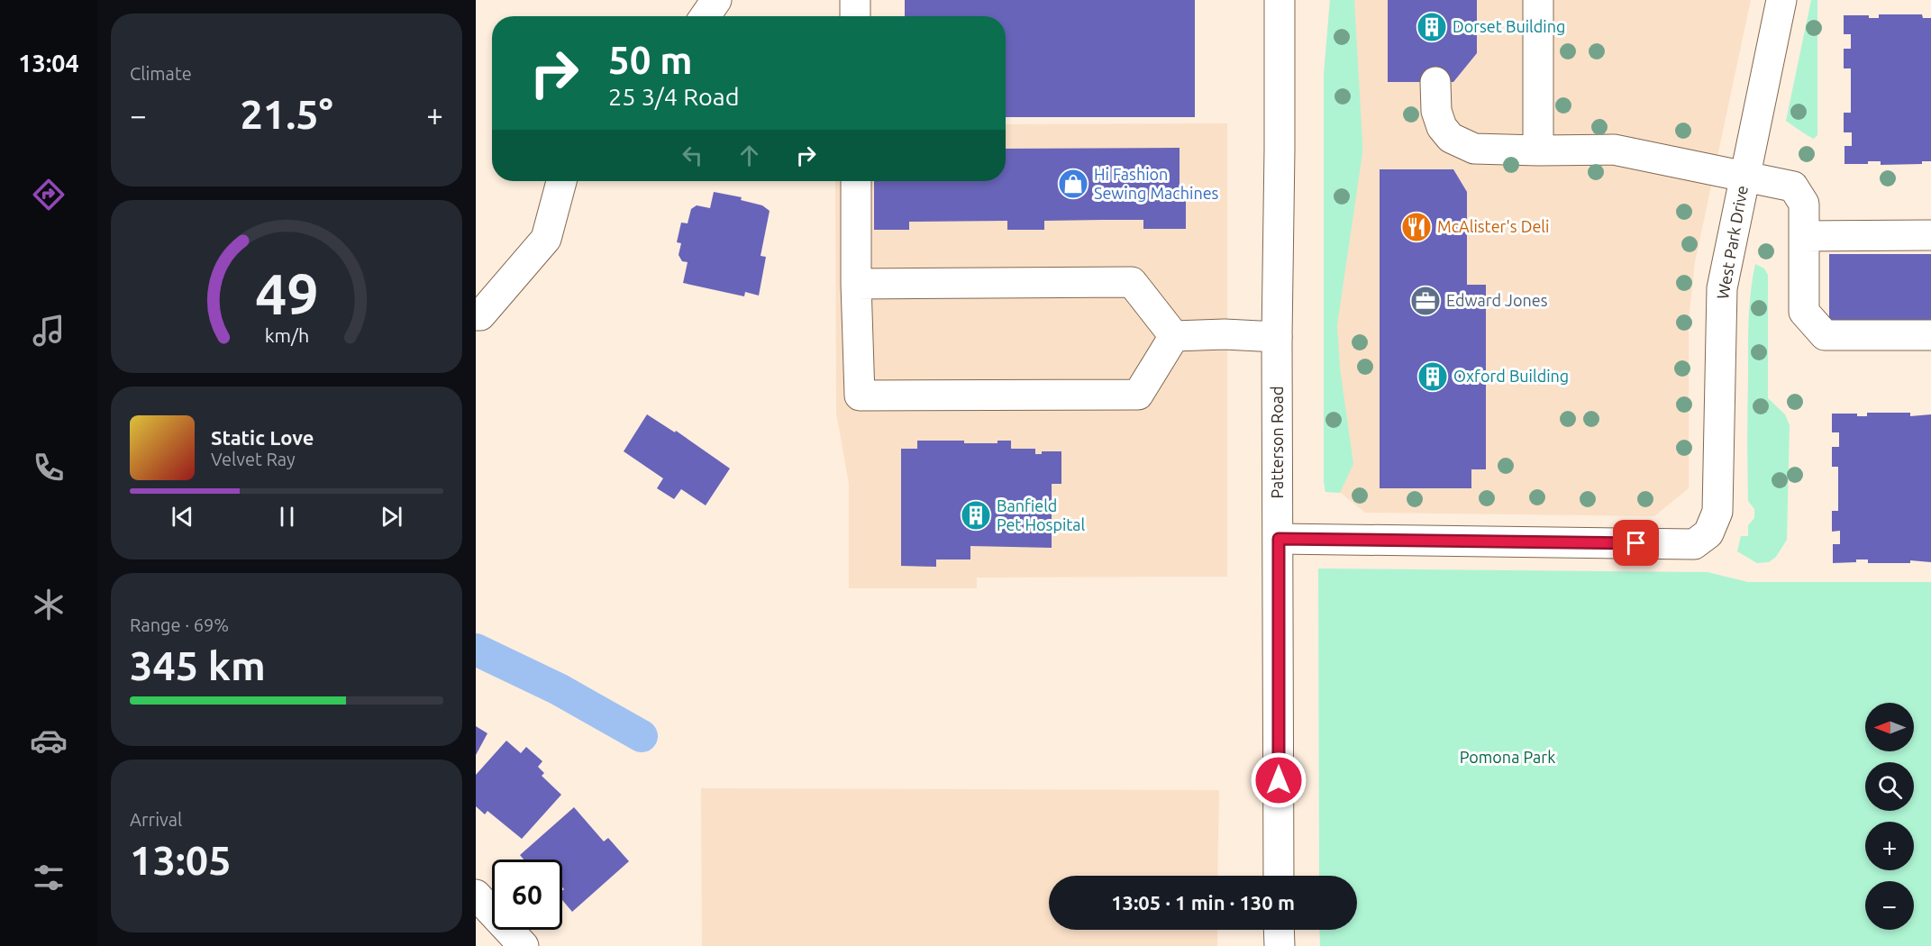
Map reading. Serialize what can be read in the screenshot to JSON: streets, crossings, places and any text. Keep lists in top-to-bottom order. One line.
{"streets":{"street":["West Park Drive","Patterson Road"]},"crossings":[["West Park Drive","Patterson Road"]],"parks":["Pomona Park"],"places":{"building":["Dorset Building","Oxford Building","Banfield Pet Hospital"],"shop":["Hi Fashion Sewing Machines"],"restaurant":["McAlister's Deli"],"office":["Edward Jones"]},"north":"left","page":{"tabs":"13:04","tile":["Climate",["Range · 69%","345 km"],["Arrival","13:05"]],"turn":["50 m","25 3/4 Road"],"heat":["−","21.5°","+"],"song":["Static Love","Velvet Ray"],"map_buttons":["+","−"],"limit":"60","trip":"13:05 · 1 min · 130 m","gauge":["49","km/h"]}}
